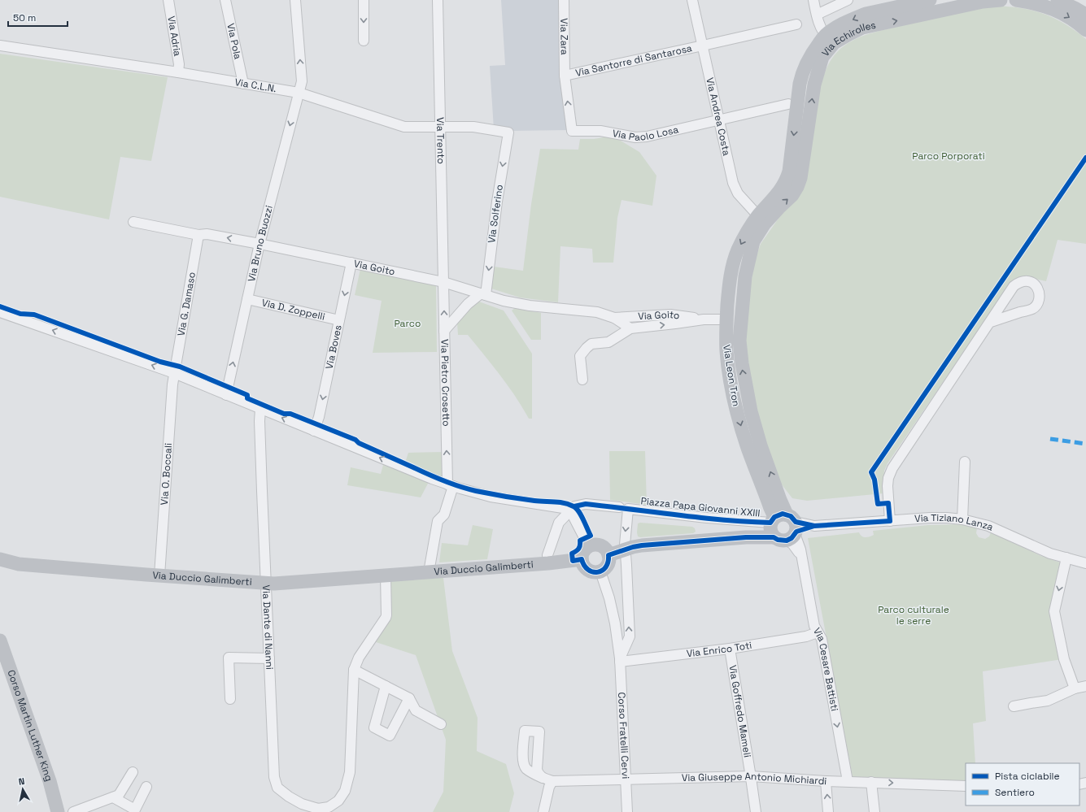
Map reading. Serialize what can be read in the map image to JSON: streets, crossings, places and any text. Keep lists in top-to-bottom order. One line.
{"streets":{"street":["Via Adria","Via Zara","Via Pola","Via Echirolles","Via Santorre di Santarosa","Via C.L.N.","Via Andrea Costa","Via Paolo Losa","Via Trento","Via Solferino","Via Bruno Buozzi","Via Goito","Via G. Damaso","Via D. Zoppelli","Via Boves","Via Leon Tron","Via Pietro Crosetto","Via O. Boccali","Piazza Papa Giovanni XXIII","Via Tiziano Lanza","Via Duccio Galimberti","Via Dante di Nanni","Via Enrico Toti","Via Cesare Battisti","Via Goffredo Mameli","Corso Martin Luther King","Corso Fratelli Cervi","Via Giuseppe Antonio Michiardi"]},"crossings":[["Via Adria","Via C.L.N."],["Via Zara","Via Santorre di Santarosa"],["Via Zara","Via Paolo Losa"],["Via Pola","Via C.L.N."],["Via Echirolles","Via Andrea Costa"],["Via Echirolles","Via Leon Tron"],["Via Santorre di Santarosa","Via Andrea Costa"],["Via C.L.N.","Via Trento"],["Via C.L.N.","Via Solferino"],["Via C.L.N.","Via Bruno Buozzi"],["Via Andrea Costa","Via Paolo Losa"],["Via Andrea Costa","Via Leon Tron"],["Via Trento","Via Goito"],["Via Trento","Via Pietro Crosetto"],["Via Solferino","Via Goito"],["Via Bruno Buozzi","Via Goito"],["Via Bruno Buozzi","Via D. Zoppelli"],["Via Goito","Via G. Damaso"],["Via Goito","Via Boves"],["Via Goito","Via Leon Tron"],["Via Goito","Via Pietro Crosetto"],["Via G. Damaso","Via O. Boccali"],["Via D. Zoppelli","Via Boves"],["Via Leon Tron","Piazza Papa Giovanni XXIII"],["Via Leon Tron","Via Tiziano Lanza"],["Via Leon Tron","Via Cesare Battisti"],["Via Pietro Crosetto","Via Duccio Galimberti"],["Via O. Boccali","Via Duccio Galimberti"],["Piazza Papa Giovanni XXIII","Via Tiziano Lanza"],["Piazza Papa Giovanni XXIII","Via Duccio Galimberti"],["Piazza Papa Giovanni XXIII","Via Cesare Battisti"],["Piazza Papa Giovanni XXIII","Corso Fratelli Cervi"],["Via Tiziano Lanza","Via Cesare Battisti"],["Via Duccio Galimberti","Via Dante di Nanni"],["Via Duccio Galimberti","Corso Fratelli Cervi"],["Via Enrico Toti","Via Cesare Battisti"],["Via Enrico Toti","Via Goffredo Mameli"],["Via Enrico Toti","Corso Fratelli Cervi"],["Via Cesare Battisti","Via Giuseppe Antonio Michiardi"],["Via Goffredo Mameli","Via Giuseppe Antonio Michiardi"],["Corso Fratelli Cervi","Via Giuseppe Antonio Michiardi"]],"one_way":["Via Zara","Via Solferino","Via Boves","Via Pietro Crosetto","Via Cesare Battisti"],"parks":["Parco Porporati","Parco","Parco culturale le serre"],"legend":["Pista ciclabile","Sentiero"],"scale_bar":"50 m","north":"top"}
